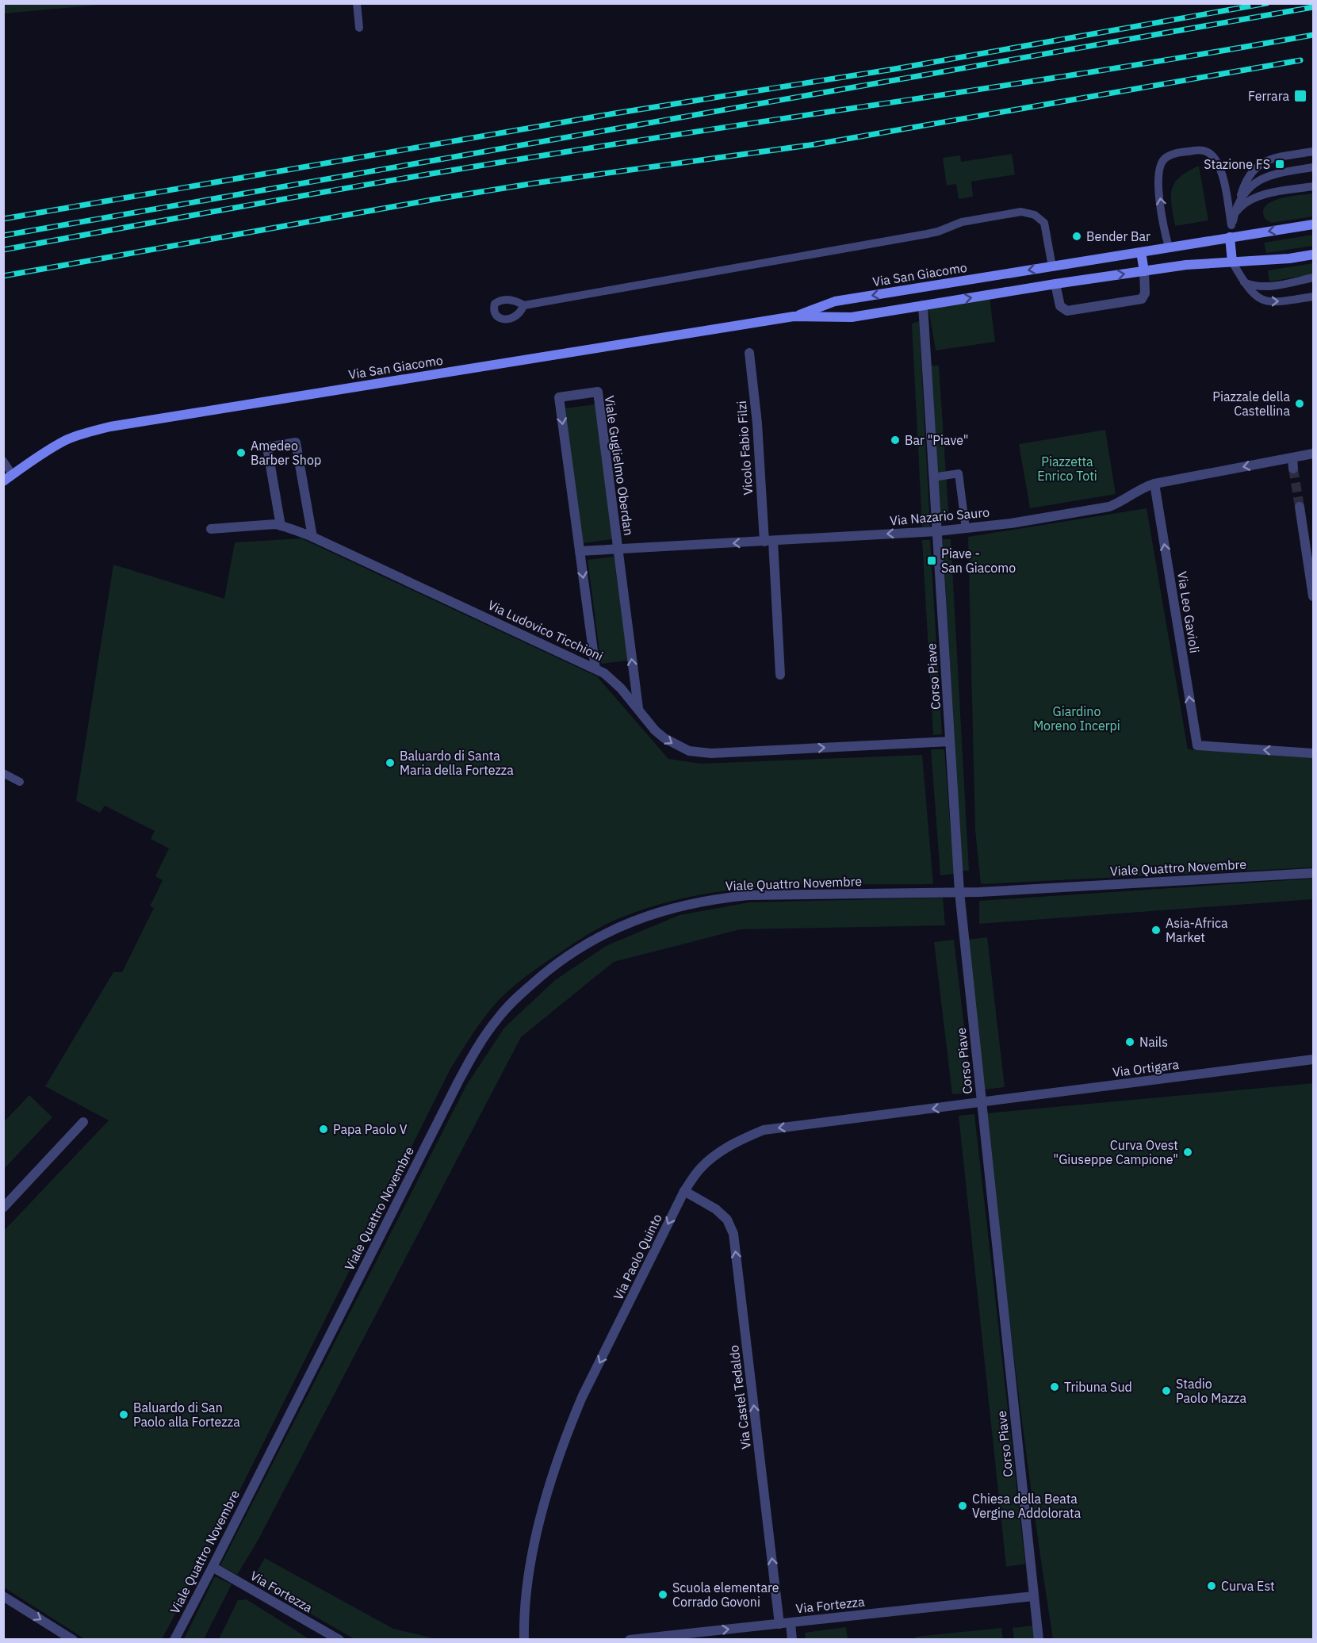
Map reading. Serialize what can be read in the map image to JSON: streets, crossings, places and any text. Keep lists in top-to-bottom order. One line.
{"streets":{"street":["Via San Giacomo","Vicolo Fabio Filzi","Viale Guglielmo Oberdan","Via Nazario Sauro","Via Leo Gavioli","Via Ludovico Ticchioni","Corso Piave","Viale Quattro Novembre","Via Ortigara","Via Paolo Quinto","Via Castel Tedaldo","Via Fortezza"]},"crossings":[["Via San Giacomo","Corso Piave"],["Vicolo Fabio Filzi","Via Nazario Sauro"],["Viale Guglielmo Oberdan","Via Nazario Sauro"],["Viale Guglielmo Oberdan","Via Ludovico Ticchioni"],["Via Nazario Sauro","Via Leo Gavioli"],["Via Nazario Sauro","Corso Piave"],["Via Ludovico Ticchioni","Corso Piave"],["Corso Piave","Viale Quattro Novembre"],["Corso Piave","Via Ortigara"],["Corso Piave","Via Paolo Quinto"],["Corso Piave","Via Fortezza"],["Viale Quattro Novembre","Via Fortezza"],["Via Ortigara","Via Paolo Quinto"],["Via Paolo Quinto","Via Castel Tedaldo"],["Via Castel Tedaldo","Via Fortezza"]],"one_way":["Via Nazario Sauro","Via Leo Gavioli","Via Ludovico Ticchioni","Via Paolo Quinto","Via Castel Tedaldo"],"parks":["Piazzetta Enrico Toti","Giardino Moreno Incerpi"],"places":{"transit":["Ferrara","Stazione FS","Piave - San Giacomo"],"other":["Bender Bar","Piazzale della Castellina","Bar \"Piave\"","Amedeo Barber Shop","Baluardo di Santa Maria della Fortezza","Asia-Africa Market","Nails","Papa Paolo V","Curva Ovest \"Giuseppe Campione\"","Tribuna Sud","Stadio Paolo Mazza","Baluardo di San Paolo alla Fortezza","Chiesa della Beata Vergine Addolorata","Curva Est","Scuola elementare Corrado Govoni"]}}
